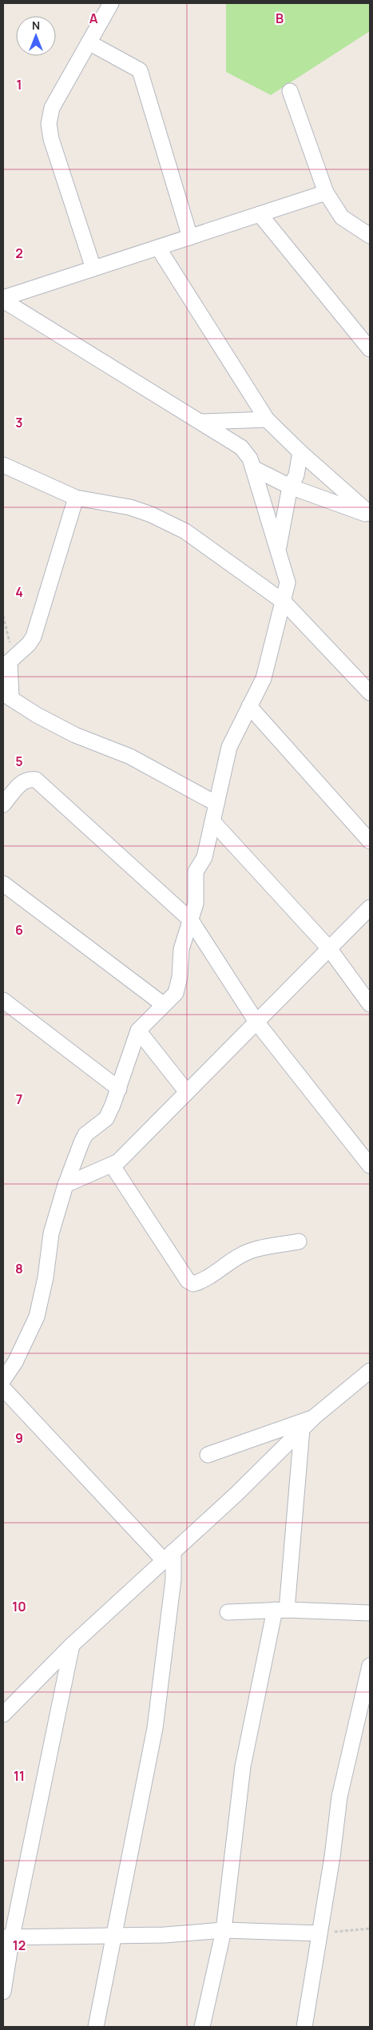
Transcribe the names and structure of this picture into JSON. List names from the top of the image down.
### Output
{
  "north": "top",
  "grid": {
    "columns": ["A", "B"],
    "rows": [
      "1",
      "2",
      "3",
      "4",
      "5",
      "6",
      "7",
      "8",
      "9",
      "10",
      "11",
      "12"
    ]
  }
}
